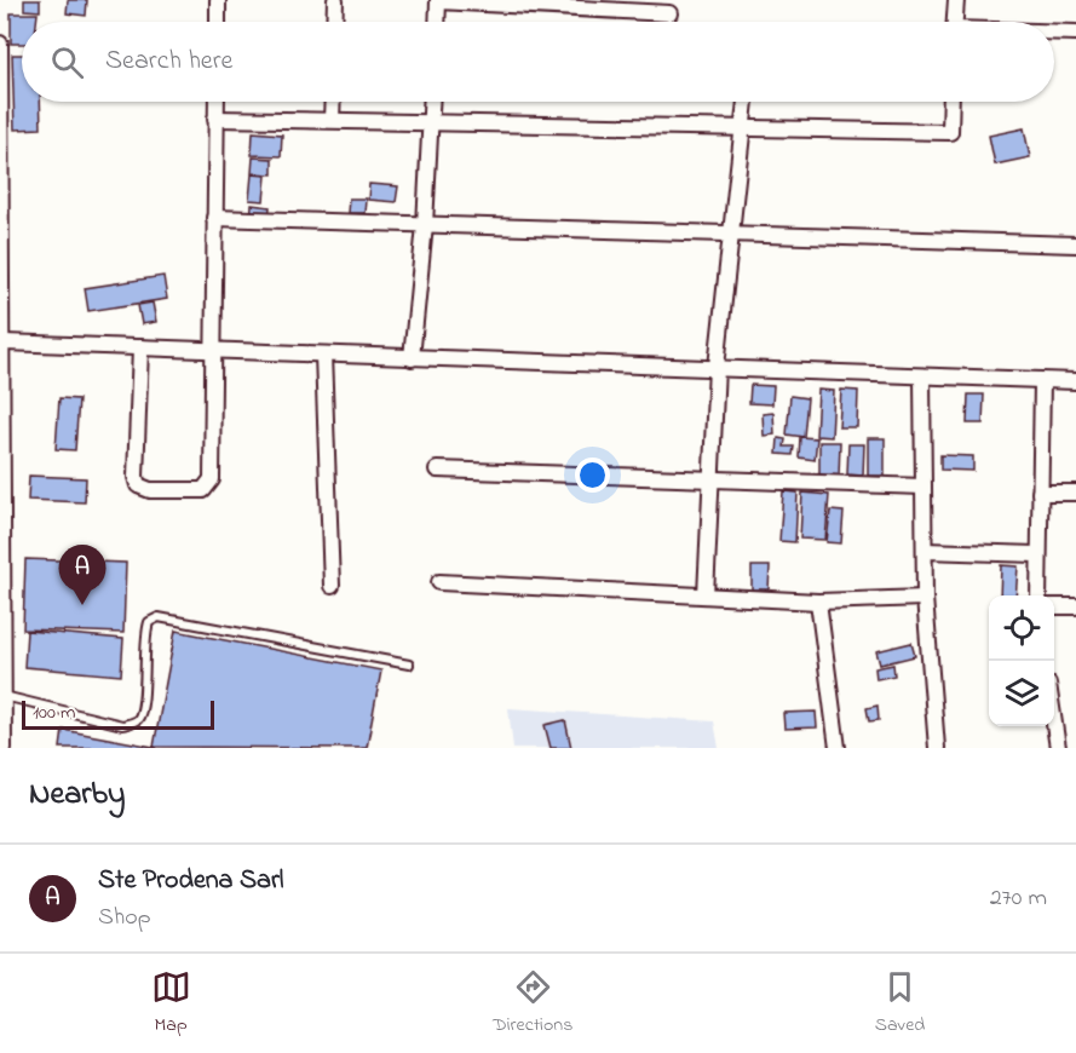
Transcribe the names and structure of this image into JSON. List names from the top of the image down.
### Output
{
  "scale_bar": "100 m",
  "page": {
    "search": "Search here",
    "pins": "A",
    "scale": "100 m",
    "heading": "Nearby",
    "list": [
      {
        "mark": "A",
        "name": "Ste Prodena Sarl",
        "note": "Shop",
        "value": "270 m"
      }
    ],
    "nav": ["Map", "Directions", "Saved"]
  }
}
